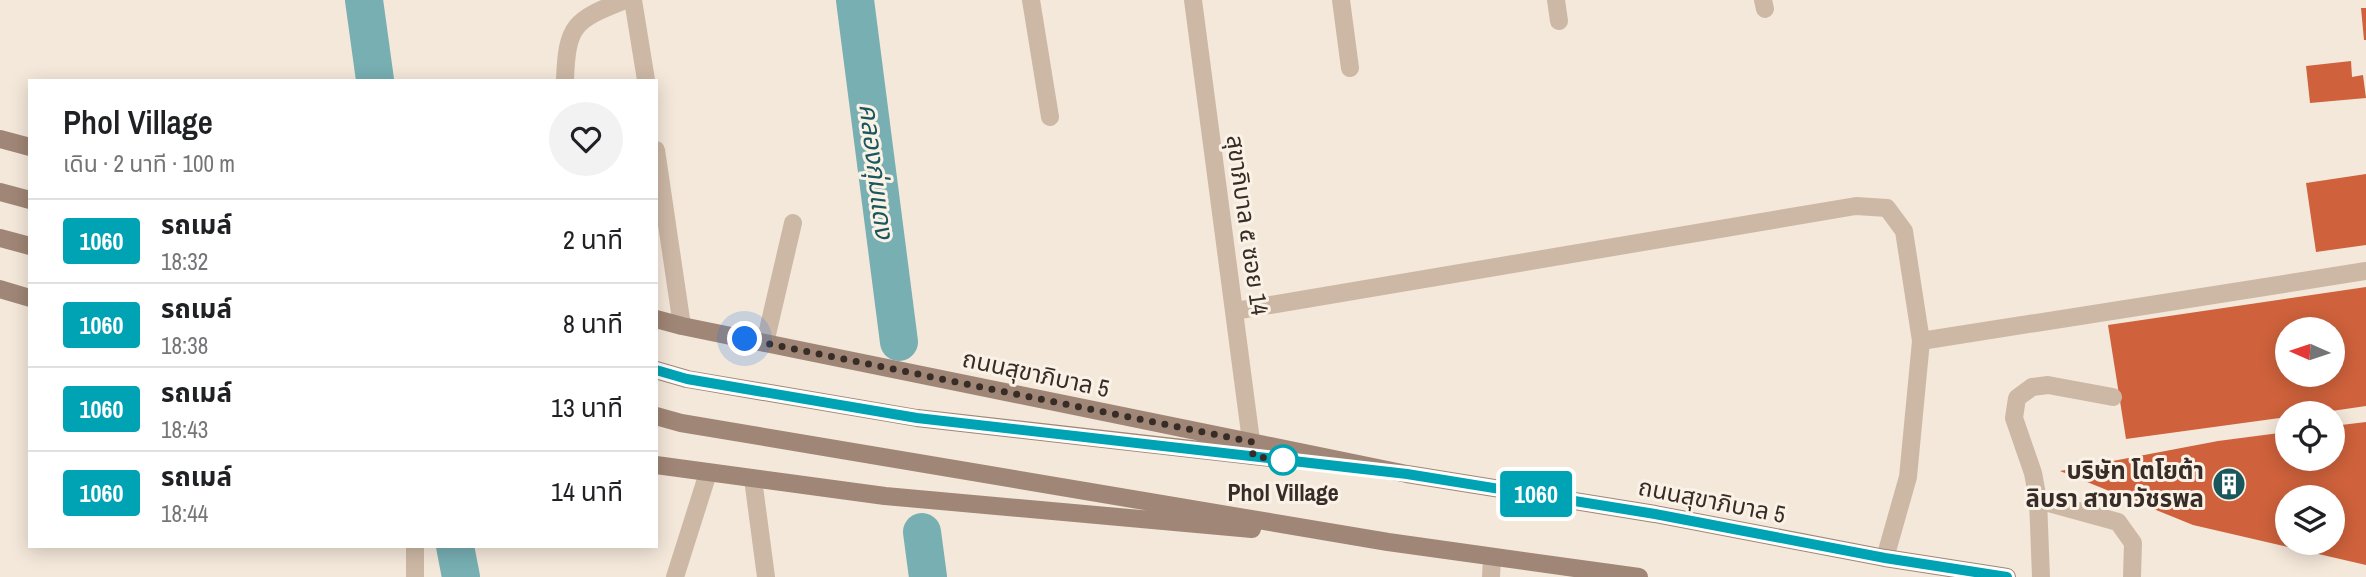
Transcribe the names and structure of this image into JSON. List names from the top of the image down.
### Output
{
  "streets": {
    "main road": ["ถนนสุขาภิบาล 5"],
    "street": ["สุขาภิบาล ๕ ซอย 14"]
  },
  "crossings": [
    ["สุขาภิบาล ๕ ซอย 14", "ถนนสุขาภิบาล 5"]
  ],
  "water": ["คลองกุ่มแดง"],
  "places": {
    "other": ["Phol Village"],
    "building": ["บริษัท โตโยต้า ลิบรา สาขาวัชรพล"]
  },
  "lines": ["bus line 1060"],
  "north": "left",
  "page": {
    "on_map": "1060",
    "heading": ["Phol Village", "เดิน · 2 นาที · 100 m"],
    "list": [
      {
        "mark": "1060",
        "name": "รถเมล์",
        "note": "18:32",
        "value": "2 นาที"
      },
      {
        "mark": "1060",
        "name": "รถเมล์",
        "note": "18:38",
        "value": "8 นาที"
      },
      {
        "mark": "1060",
        "name": "รถเมล์",
        "note": "18:43",
        "value": "13 นาที"
      },
      {
        "mark": "1060",
        "name": "รถเมล์",
        "note": "18:44",
        "value": "14 นาที"
      }
    ]
  }
}
